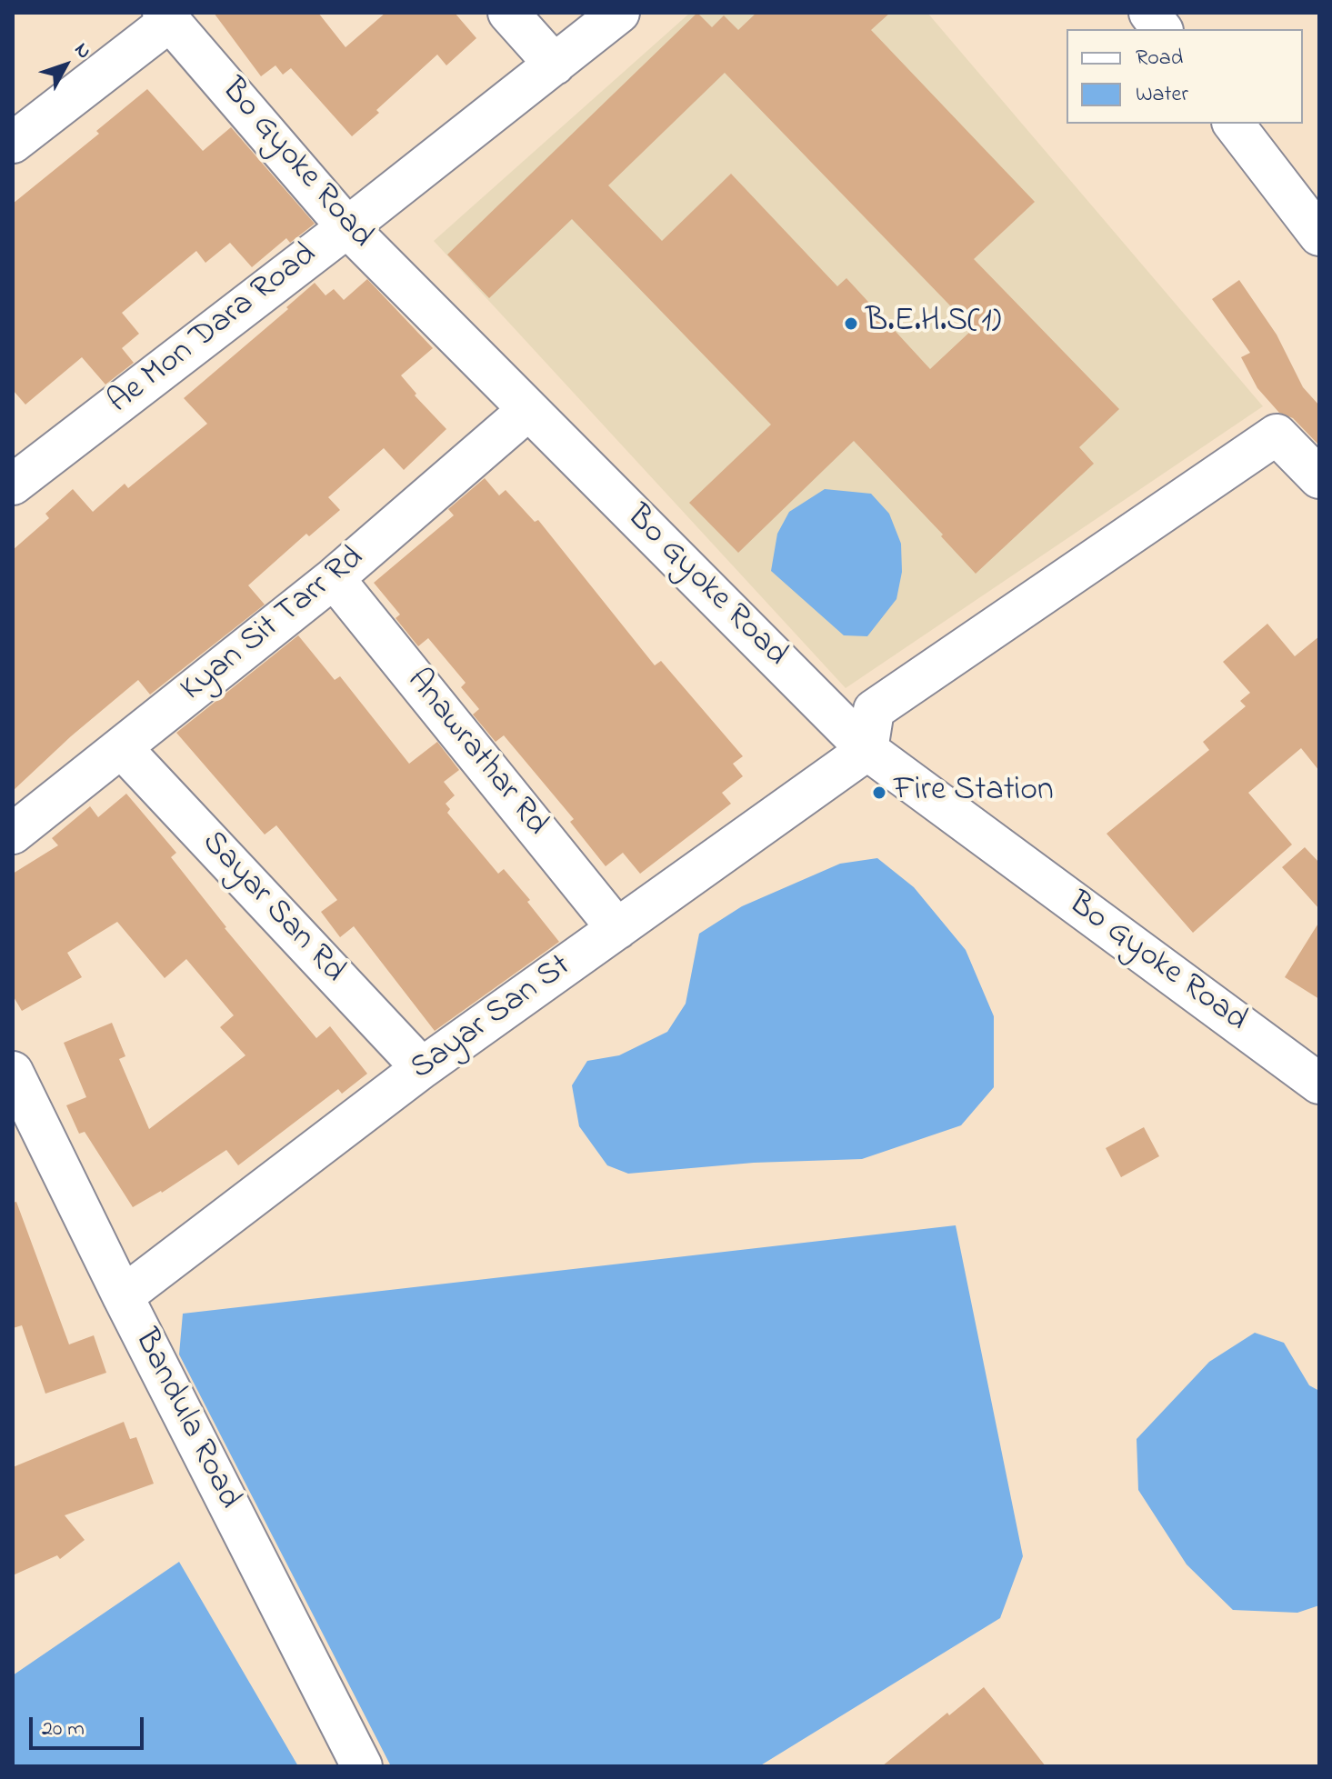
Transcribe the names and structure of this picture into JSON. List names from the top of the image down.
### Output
{
  "streets": {
    "street": [
      "Bo Gyoke Road",
      "Ae Mon Dara Road",
      "Kyan Sit Tarr Rd",
      "Anawrathar Rd",
      "Sayar San Rd",
      "Sayar San St",
      "Bandula Road"
    ]
  },
  "crossings": [
    ["Bo Gyoke Road", "Ae Mon Dara Road"],
    ["Bo Gyoke Road", "Kyan Sit Tarr Rd"],
    ["Bo Gyoke Road", "Sayar San St"],
    ["Kyan Sit Tarr Rd", "Anawrathar Rd"],
    ["Kyan Sit Tarr Rd", "Sayar San Rd"],
    ["Anawrathar Rd", "Sayar San St"],
    ["Sayar San Rd", "Sayar San St"],
    ["Sayar San St", "Bandula Road"]
  ],
  "places": ["B.E.H.S(1)", "Fire Station"],
  "legend": ["Road", "Water"],
  "scale_bar": "20 m",
  "north": "top right"
}
